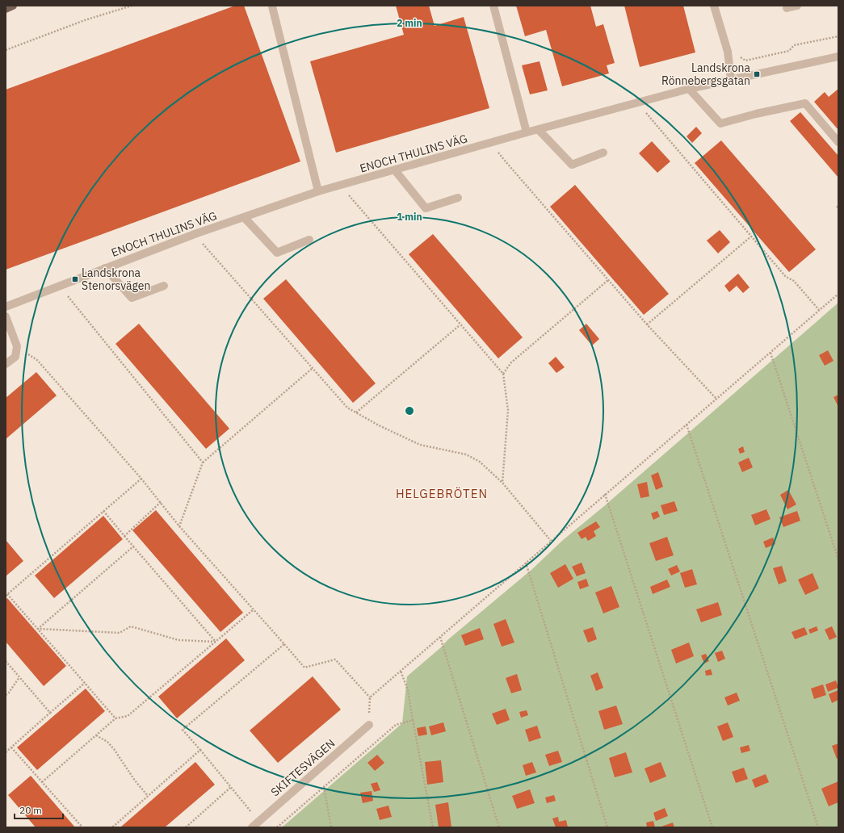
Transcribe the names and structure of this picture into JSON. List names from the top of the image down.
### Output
{
  "streets": {
    "street": ["ENOCH THULINS VÄG", "SKIFTESVÄGEN"]
  },
  "districts": ["HELGEBRÖTEN"],
  "places": {
    "transit": ["Landskrona Rönnebergsgatan", "Landskrona Stenorsvägen"]
  },
  "scale_bar": "20 m",
  "rings": ["2 min", "1 min"]
}
